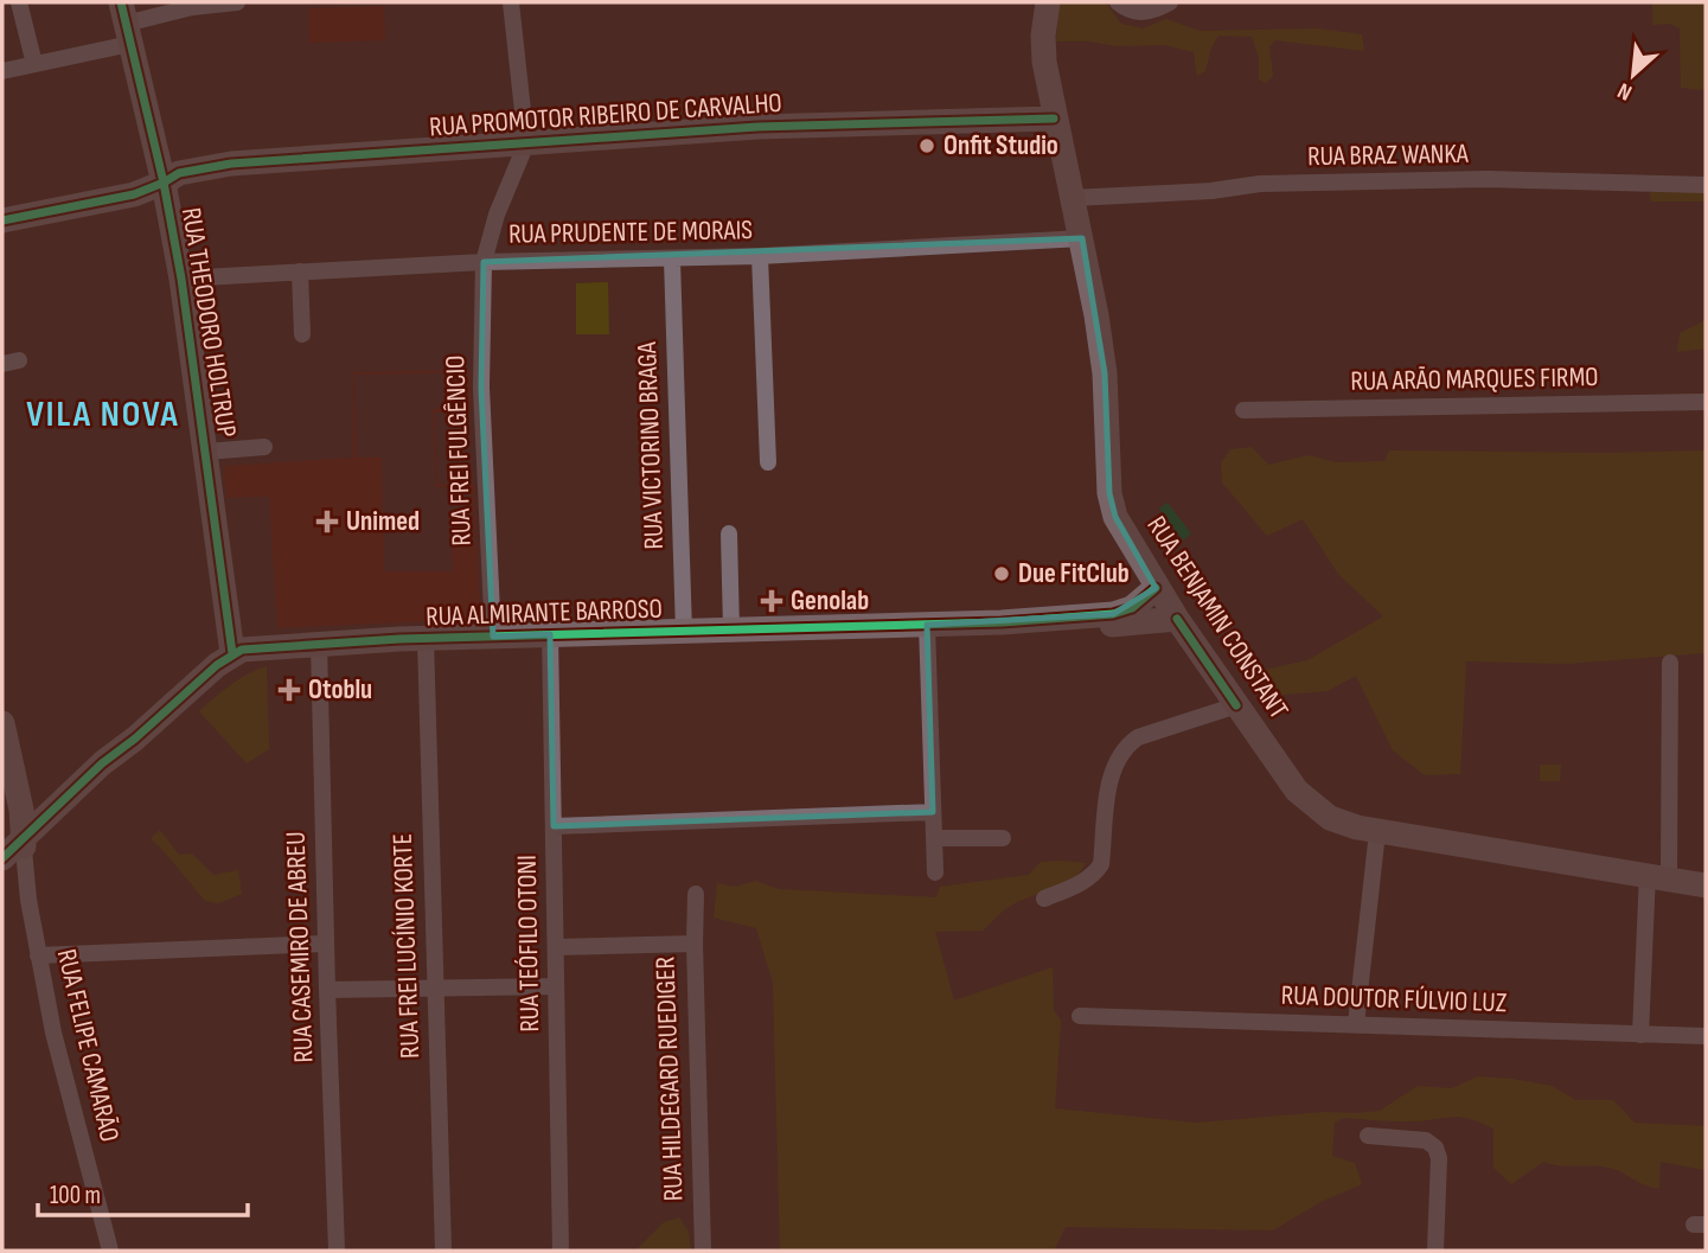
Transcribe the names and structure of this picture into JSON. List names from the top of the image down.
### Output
{
  "streets": {
    "main road": [
      "RUA PROMOTOR RIBEIRO DE CARVALHO",
      "RUA THEODORO HOLTRUP",
      "RUA ALMIRANTE BARROSO",
      "RUA BENJAMIN CONSTANT"
    ],
    "street": [
      "RUA BRAZ WANKA",
      "RUA PRUDENTE DE MORAIS",
      "RUA ARÃO MARQUES FIRMO",
      "RUA VICTORINO BRAGA",
      "RUA FREI FULGÊNCIO",
      "RUA TEÓFILO OTONI",
      "RUA FREI LUCÍNIO KORTE",
      "RUA CASEMIRO DE ABREU",
      "RUA DOUTOR FÚLVIO LUZ",
      "RUA FELIPE CAMARÃO",
      "RUA HILDEGARD RUEDIGER"
    ]
  },
  "crossings": [
    ["RUA PROMOTOR RIBEIRO DE CARVALHO", "RUA THEODORO HOLTRUP"],
    ["RUA PROMOTOR RIBEIRO DE CARVALHO", "RUA FREI FULGÊNCIO"],
    ["RUA PROMOTOR RIBEIRO DE CARVALHO", "RUA BENJAMIN CONSTANT"],
    ["RUA BRAZ WANKA", "RUA BENJAMIN CONSTANT"],
    ["RUA PRUDENTE DE MORAIS", "RUA THEODORO HOLTRUP"],
    ["RUA PRUDENTE DE MORAIS", "RUA VICTORINO BRAGA"],
    ["RUA PRUDENTE DE MORAIS", "RUA FREI FULGÊNCIO"],
    ["RUA PRUDENTE DE MORAIS", "RUA BENJAMIN CONSTANT"],
    ["RUA THEODORO HOLTRUP", "RUA ALMIRANTE BARROSO"],
    ["RUA VICTORINO BRAGA", "RUA ALMIRANTE BARROSO"],
    ["RUA FREI FULGÊNCIO", "RUA ALMIRANTE BARROSO"],
    ["RUA ALMIRANTE BARROSO", "RUA BENJAMIN CONSTANT"],
    ["RUA ALMIRANTE BARROSO", "RUA TEÓFILO OTONI"],
    ["RUA ALMIRANTE BARROSO", "RUA FREI LUCÍNIO KORTE"],
    ["RUA ALMIRANTE BARROSO", "RUA CASEMIRO DE ABREU"],
    ["RUA TEÓFILO OTONI", "RUA HILDEGARD RUEDIGER"]
  ],
  "districts": ["VILA NOVA"],
  "places": {
    "other": ["Onfit Studio", "Due FitClub"],
    "health": ["Unimed", "Genolab", "Otoblu"]
  },
  "scale_bar": "100 m",
  "north": "bottom left"
}
